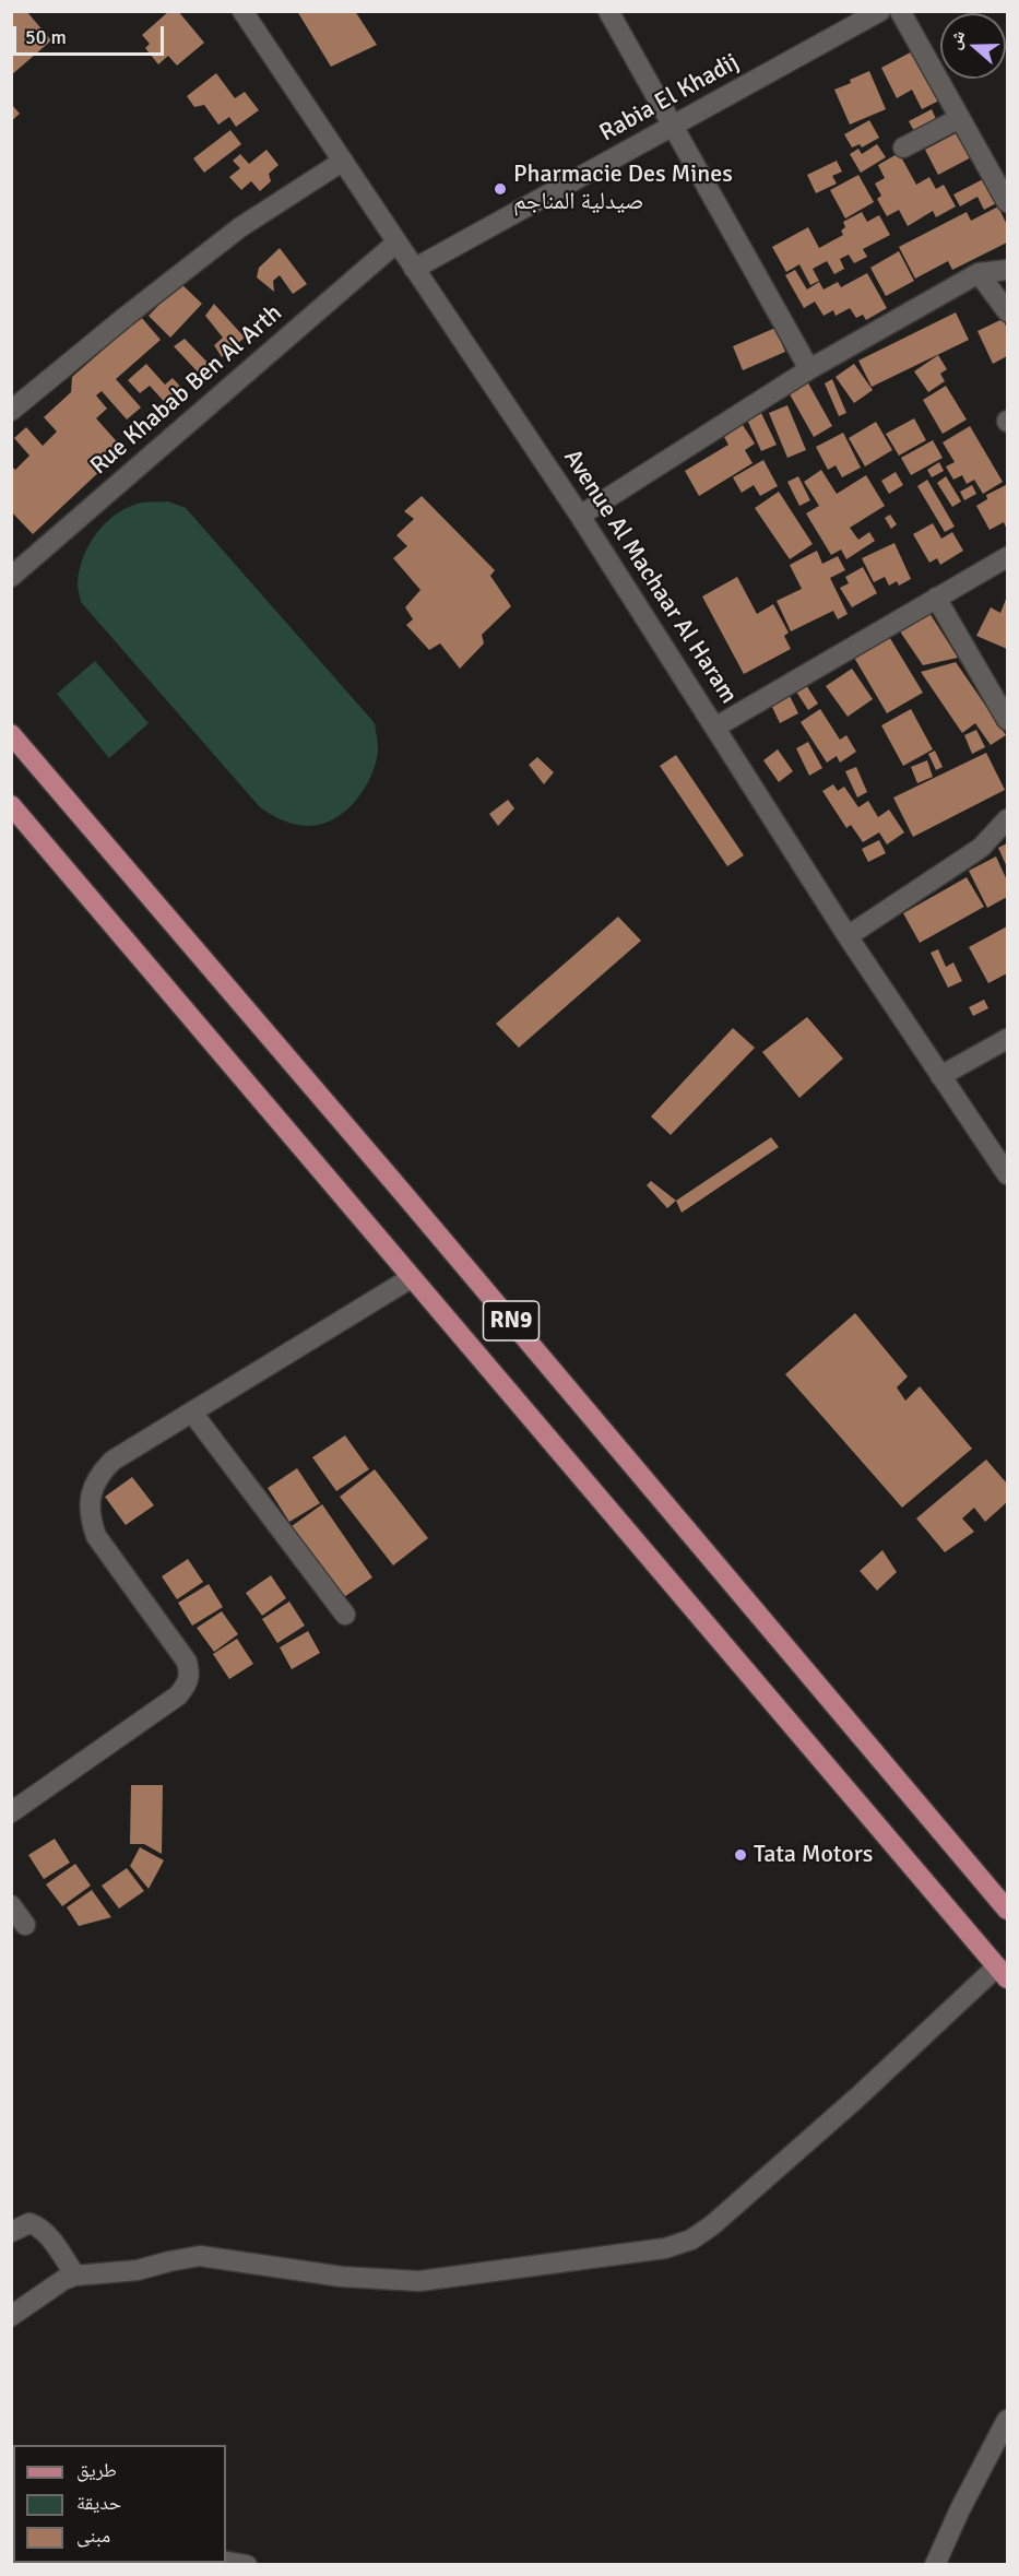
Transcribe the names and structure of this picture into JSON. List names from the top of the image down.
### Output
{
  "streets": {
    "main road": ["RN9"],
    "street": ["Rabia El Khadij", "Rue Khabab Ben Al Arth", "Avenue Al Machaar Al Haram"]
  },
  "crossings": [
    ["Rabia El Khadij", "Avenue Al Machaar Al Haram"],
    ["Rue Khabab Ben Al Arth", "Avenue Al Machaar Al Haram"]
  ],
  "places": ["Pharmacie Des Mines صيدلية المناجم", "Tata Motors"],
  "legend": ["طريق", "حديقة", "مبنى"],
  "scale_bar": "50 m",
  "north": "left"
}
